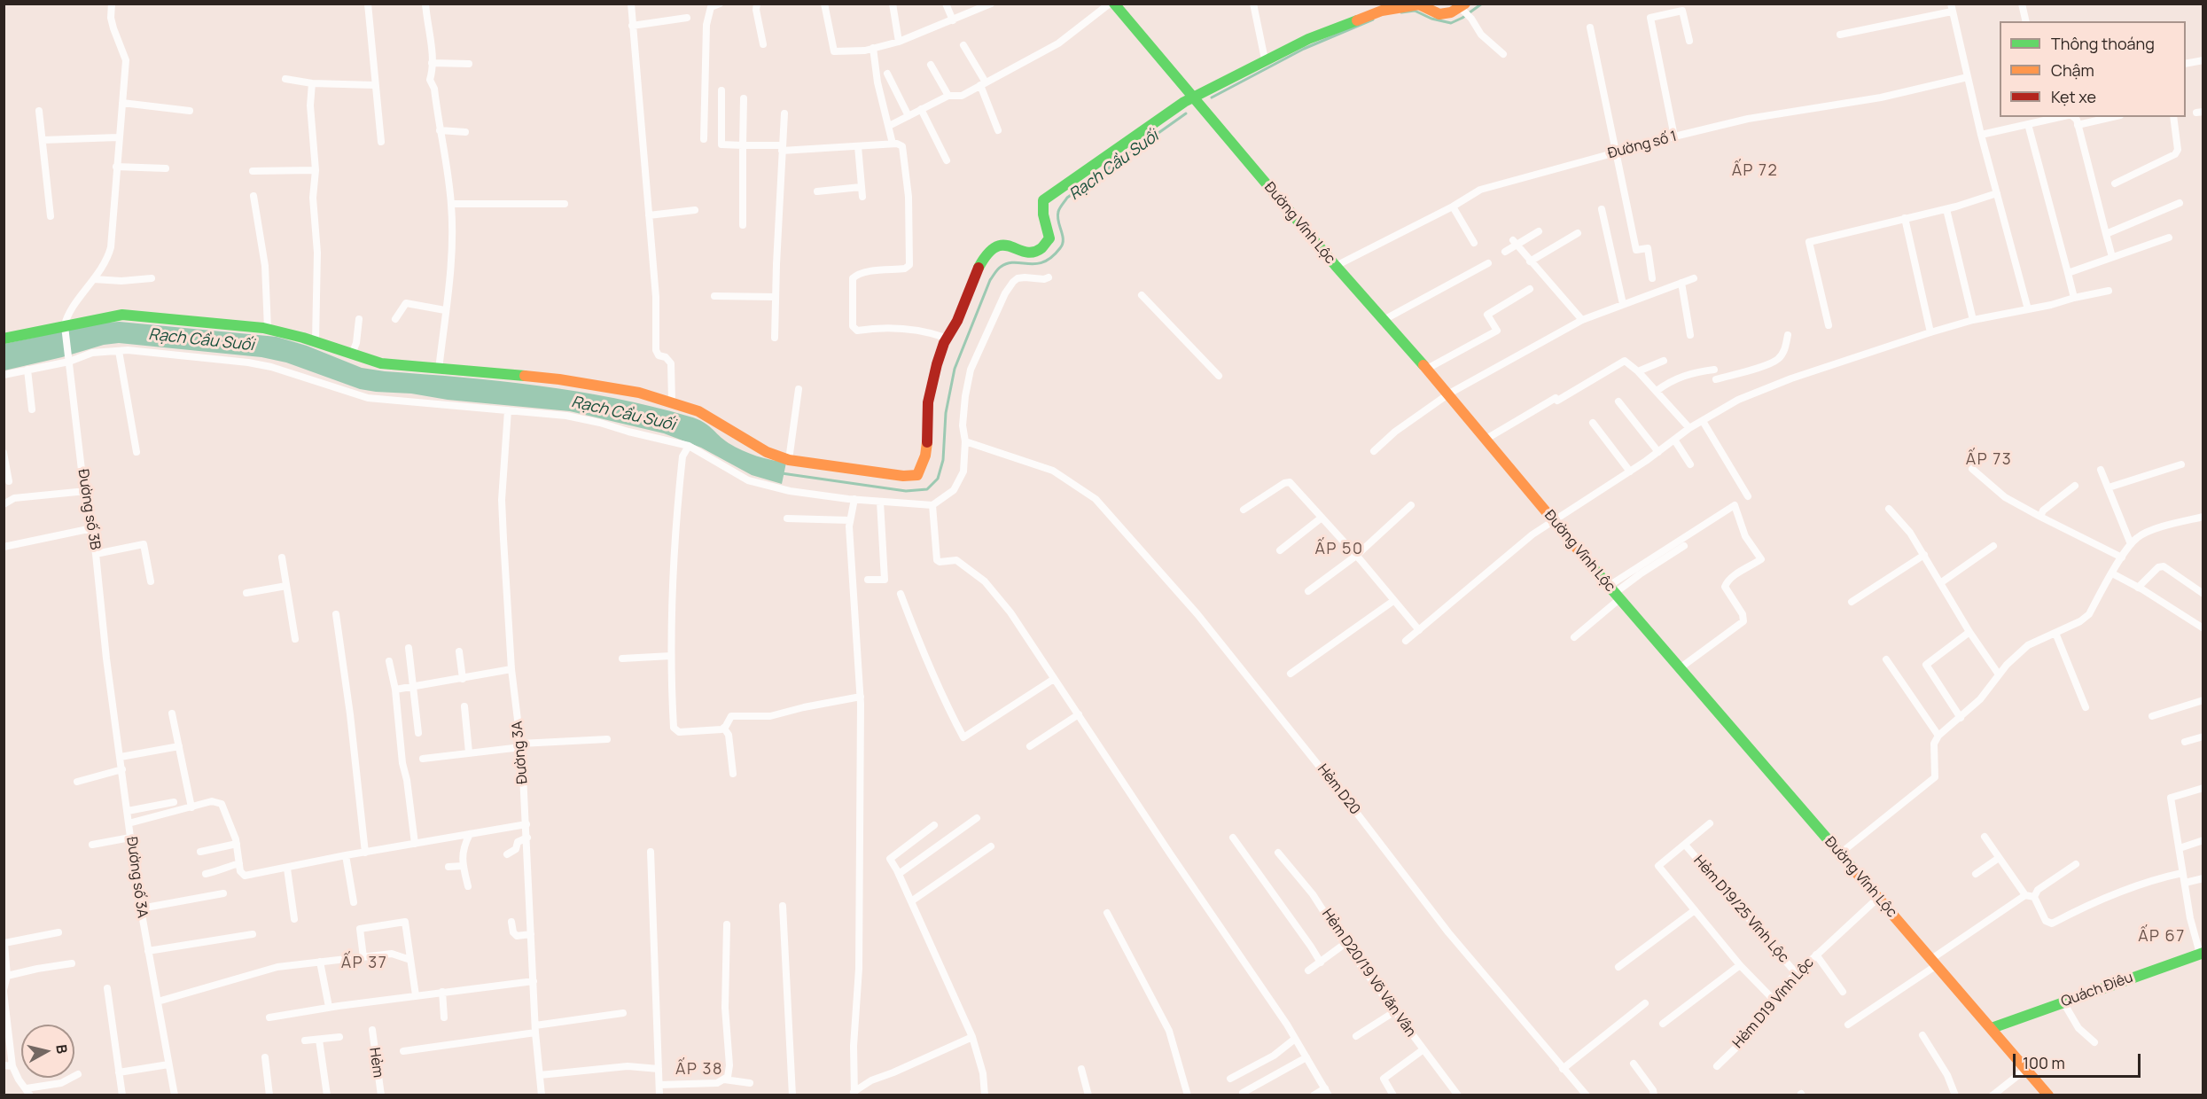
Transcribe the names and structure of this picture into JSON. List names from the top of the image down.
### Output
{
  "streets": {
    "street": [
      "Đường số 1",
      "Đường Vĩnh Lộc",
      "Đường số 3B",
      "Đường 3A",
      "Hẻm D20",
      "Đường số 3A",
      "Hẻm D19/25 Vĩnh Lộc",
      "Hẻm D20/19 Võ Văn Vân",
      "Quách Điêu",
      "Hẻm D19 Vĩnh Lộc",
      "Hẻm"
    ]
  },
  "crossings": [
    ["Đường số 1", "Đường Vĩnh Lộc"],
    ["Đường Vĩnh Lộc", "Quách Điêu"],
    ["Đường Vĩnh Lộc", "Hẻm D19 Vĩnh Lộc"],
    ["Đường số 3B", "Đường số 3A"],
    ["Hẻm D19/25 Vĩnh Lộc", "Hẻm D19 Vĩnh Lộc"]
  ],
  "districts": [
    "ẤP 72",
    "ẤP 73",
    "ẤP 50",
    "ẤP 67",
    "ẤP 37",
    "ẤP 38"
  ],
  "water": ["Rạch Cầu Suối"],
  "legend": ["Thông thoáng", "Chậm", "Kẹt xe"],
  "scale_bar": "100 m",
  "north": "right"
}
